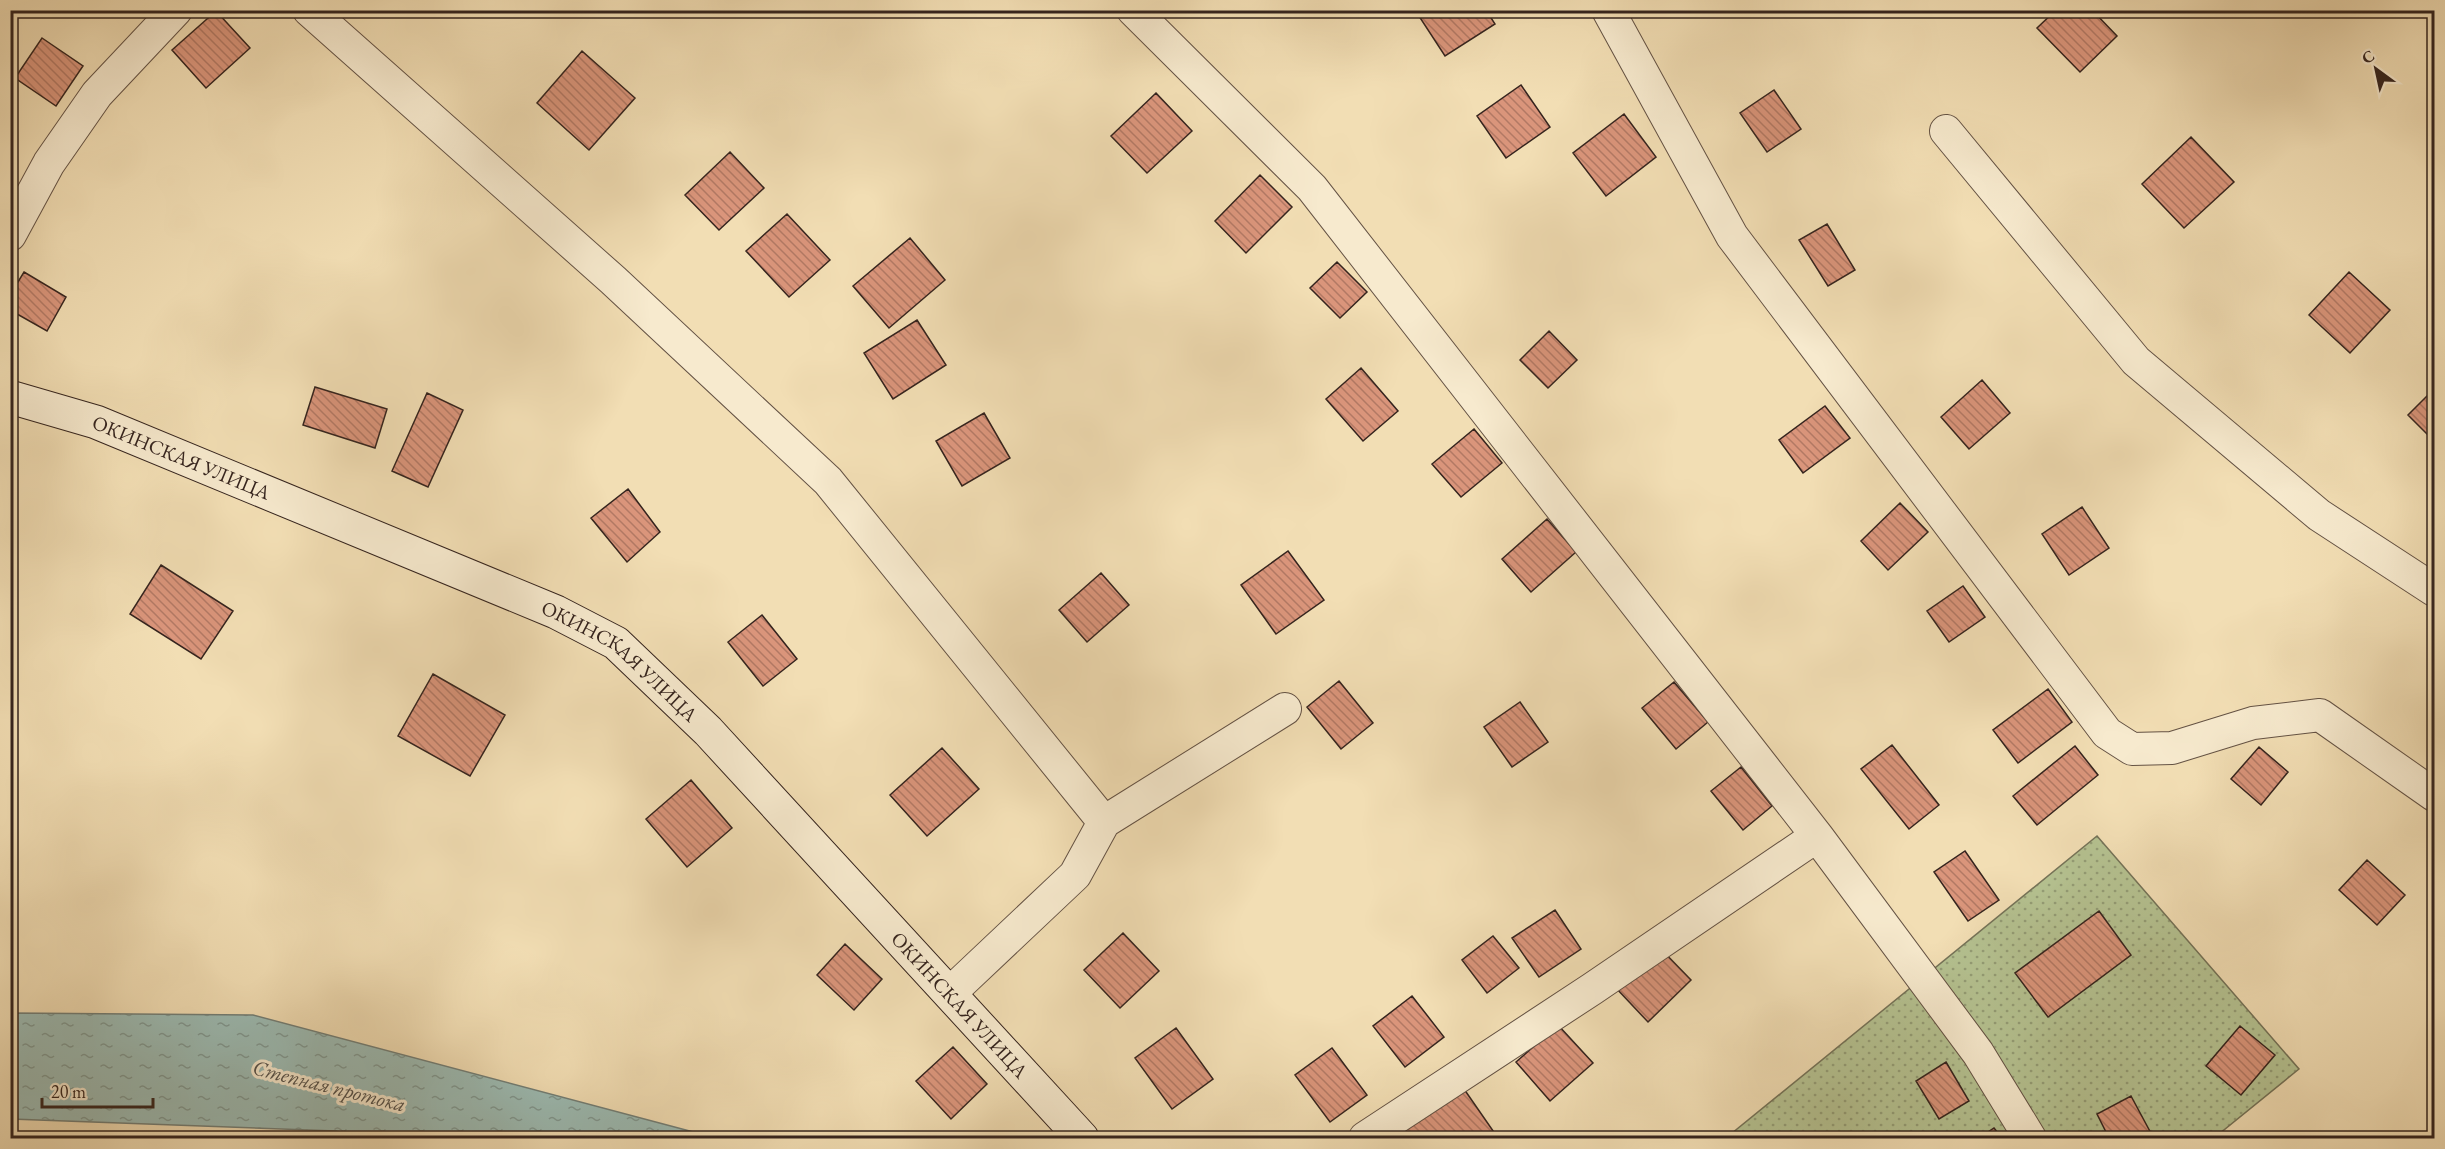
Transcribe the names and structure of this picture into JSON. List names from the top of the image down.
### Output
{
  "streets": {
    "street": ["ОКИНСКАЯ УЛИЦА"]
  },
  "water": ["Степная протока"],
  "scale_bar": "20 m",
  "north": "top left"
}
